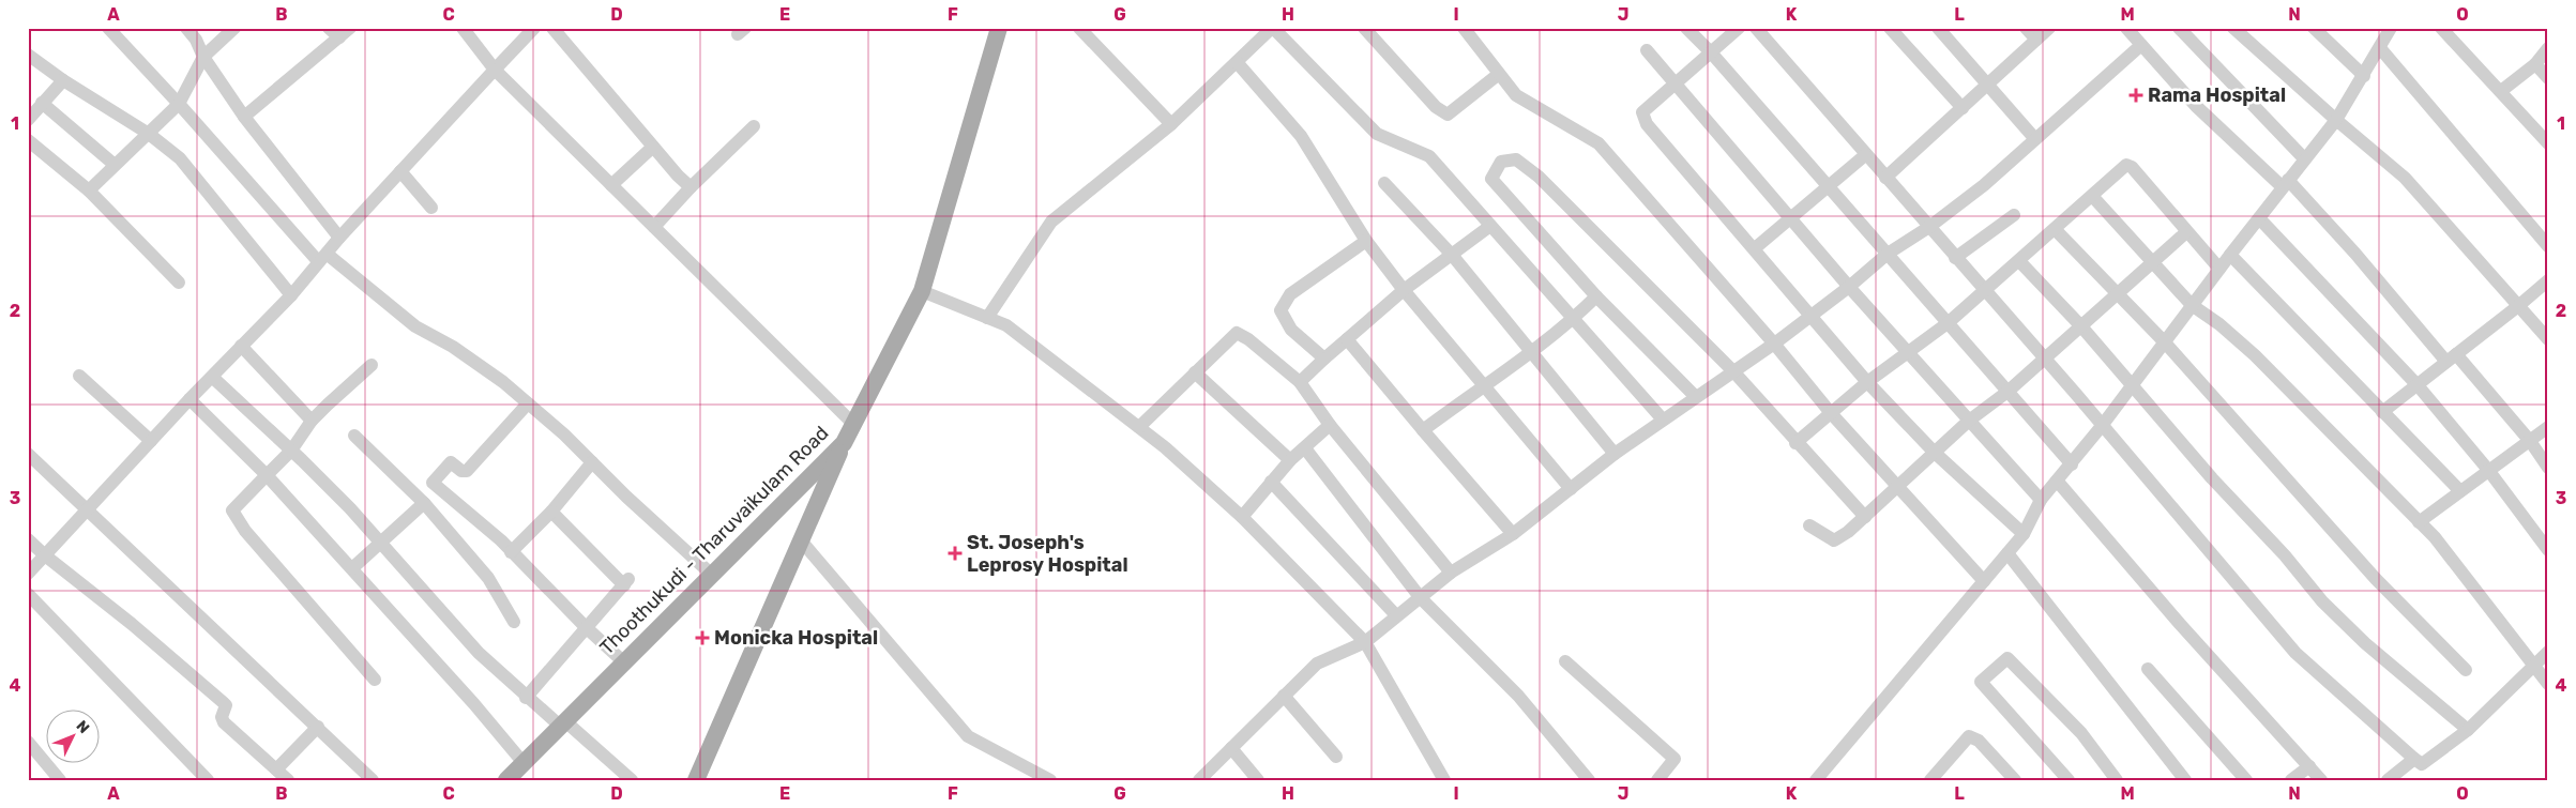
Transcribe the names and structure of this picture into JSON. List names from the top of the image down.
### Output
{
  "streets": {
    "main road": ["Thoothukudi - Tharuvaikulam Road"]
  },
  "places": {
    "health": ["Rama Hospital", "St. Joseph's Leprosy Hospital", "Monicka Hospital"]
  },
  "north": "top right",
  "grid": {
    "columns": [
      "A",
      "B",
      "C",
      "D",
      "E",
      "F",
      "G",
      "H",
      "I",
      "J",
      "K",
      "L",
      "M",
      "N",
      "O"
    ],
    "rows": [
      "1",
      "2",
      "3",
      "4"
    ]
  }
}
